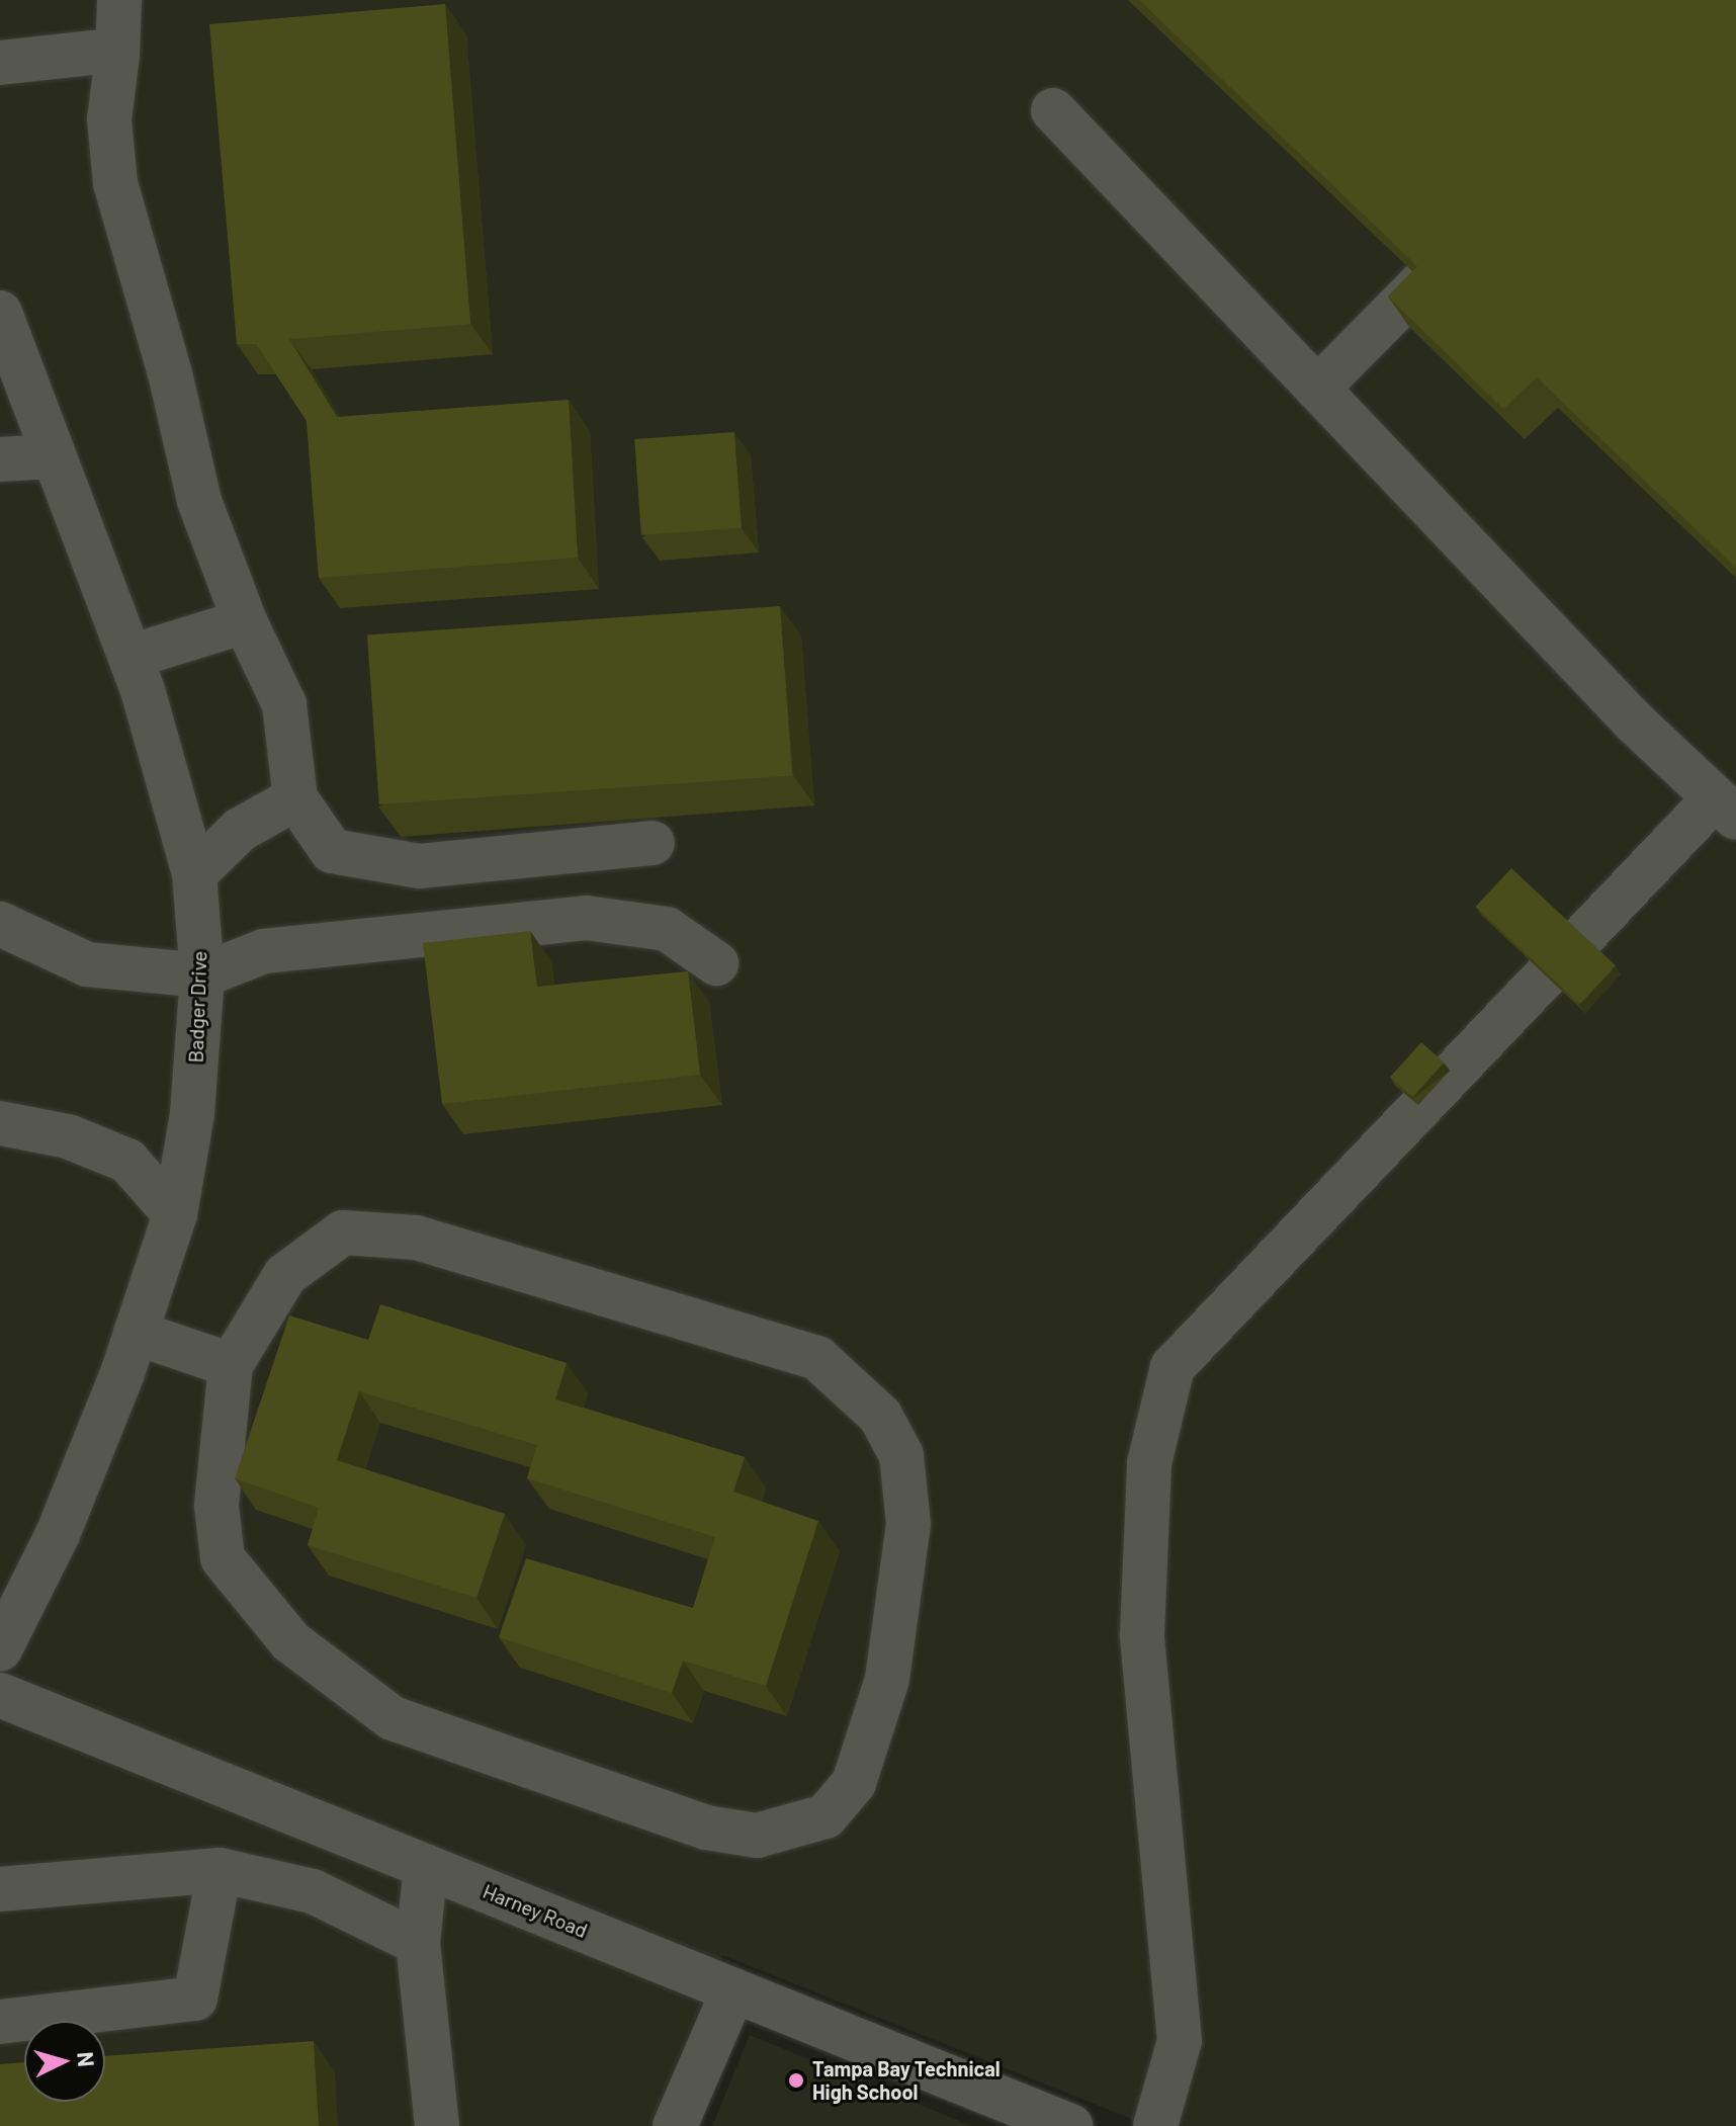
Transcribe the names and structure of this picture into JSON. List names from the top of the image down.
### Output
{
  "streets": {
    "street": ["Badger Drive", "Harney Road"]
  },
  "places": ["Tampa Bay Technical High School"],
  "north": "right"
}
